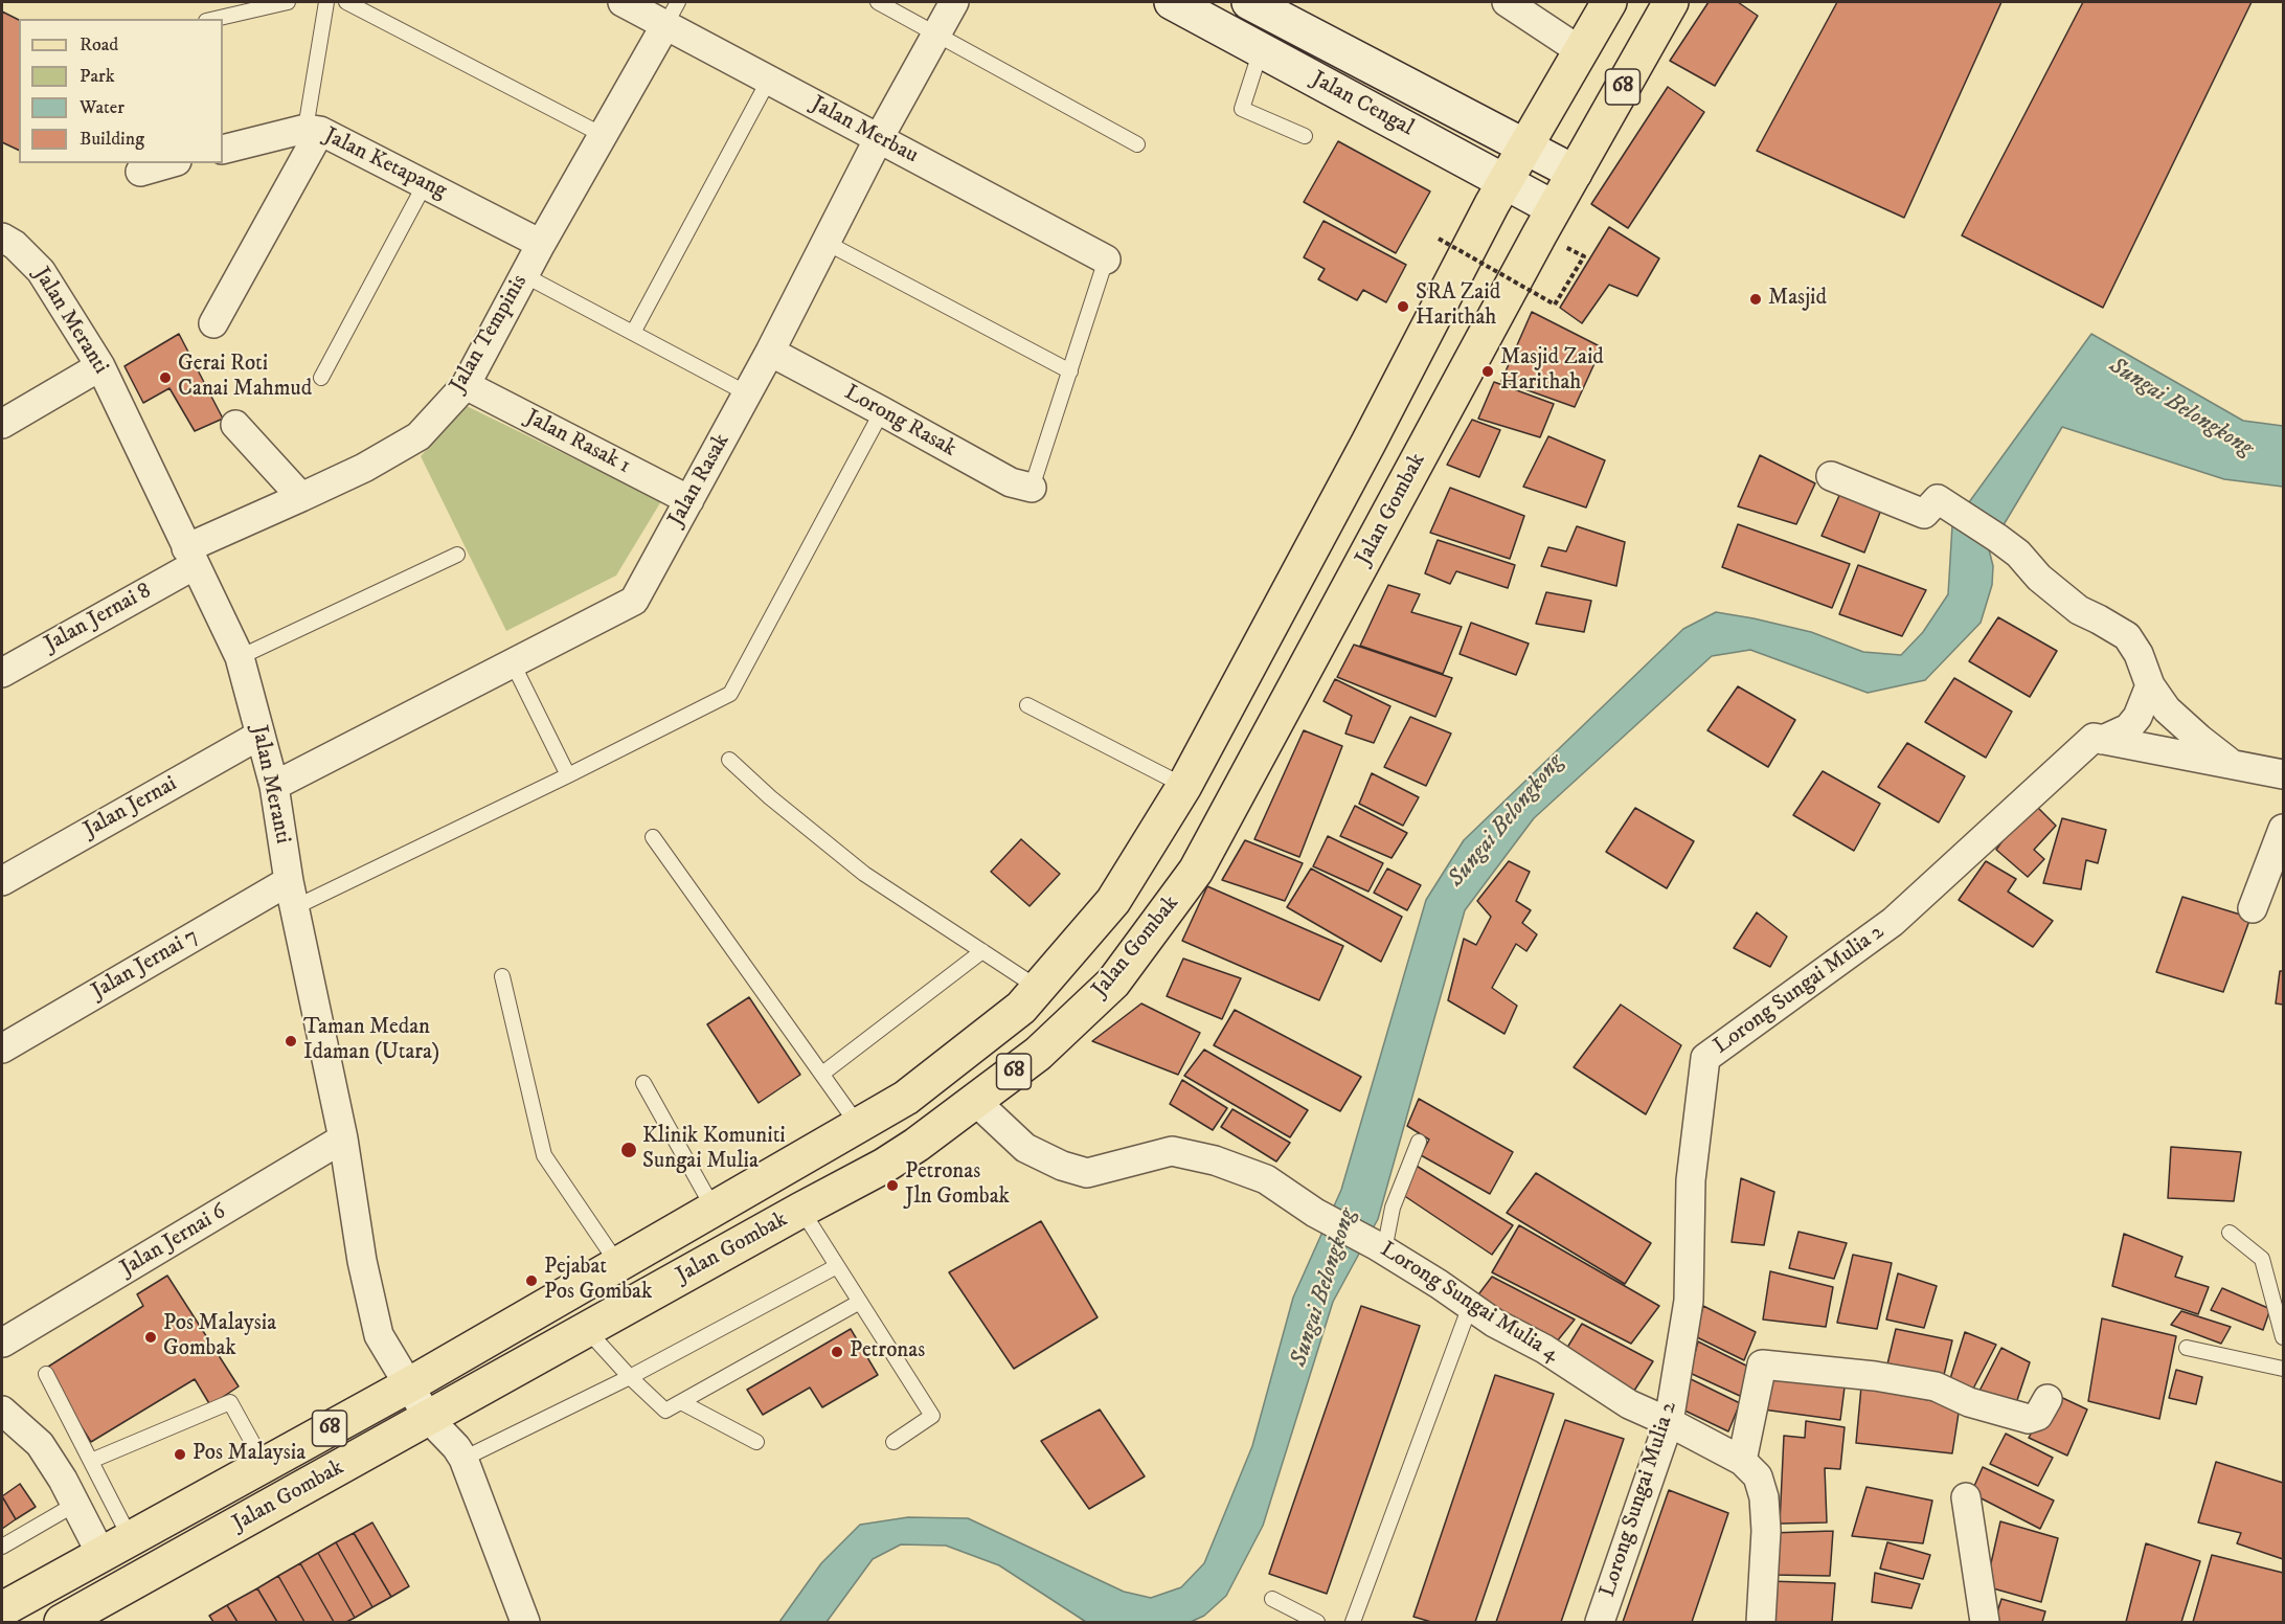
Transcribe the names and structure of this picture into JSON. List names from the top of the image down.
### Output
{
  "streets": {
    "main road": ["68", "Jalan Gombak"],
    "street": [
      "Jalan Cengal",
      "Jalan Merbau",
      "Jalan Ketapang",
      "Jalan Meranti",
      "Jalan Tempinis",
      "Lorong Rasak",
      "Jalan Rasak 1",
      "Jalan Rasak",
      "Jalan Jernai 8",
      "Jalan Jernai",
      "Jalan Jernai 7",
      "Lorong Sungai Mulia 2",
      "Jalan Jernai 6",
      "Lorong Sungai Mulia 4"
    ]
  },
  "crossings": [
    ["Jalan Cengal", "Jalan Gombak"],
    ["Jalan Merbau", "Jalan Tempinis"],
    ["Jalan Merbau", "Jalan Rasak"],
    ["Jalan Ketapang", "Jalan Tempinis"],
    ["Jalan Meranti", "Jalan Tempinis"],
    ["Jalan Meranti", "Jalan Rasak"],
    ["Jalan Meranti", "Jalan Gombak"],
    ["Jalan Meranti", "Jalan Jernai 8"],
    ["Jalan Meranti", "Jalan Jernai"],
    ["Jalan Meranti", "Jalan Jernai 7"],
    ["Jalan Meranti", "Jalan Jernai 6"],
    ["Jalan Tempinis", "Jalan Rasak 1"],
    ["Jalan Tempinis", "Jalan Jernai 8"],
    ["Lorong Rasak", "Jalan Rasak"],
    ["Jalan Rasak 1", "Jalan Rasak"],
    ["Jalan Gombak", "Lorong Sungai Mulia 4"],
    ["Lorong Sungai Mulia 2", "Lorong Sungai Mulia 4"]
  ],
  "water": ["Sungai Belongkong"],
  "places": [
    "Masjid",
    "SRA Zaid Harithah",
    "Masjid Zaid Harithah",
    "Gerai Roti Canai Mahmud",
    "Taman Medan Idaman (Utara)",
    "Klinik Komuniti Sungai Mulia",
    "Petronas Jln Gombak",
    "Pejabat Pos Gombak",
    "Pos Malaysia Gombak",
    "Petronas",
    "Pos Malaysia"
  ],
  "legend": [
    "Road",
    "Park",
    "Water",
    "Building"
  ]
}
